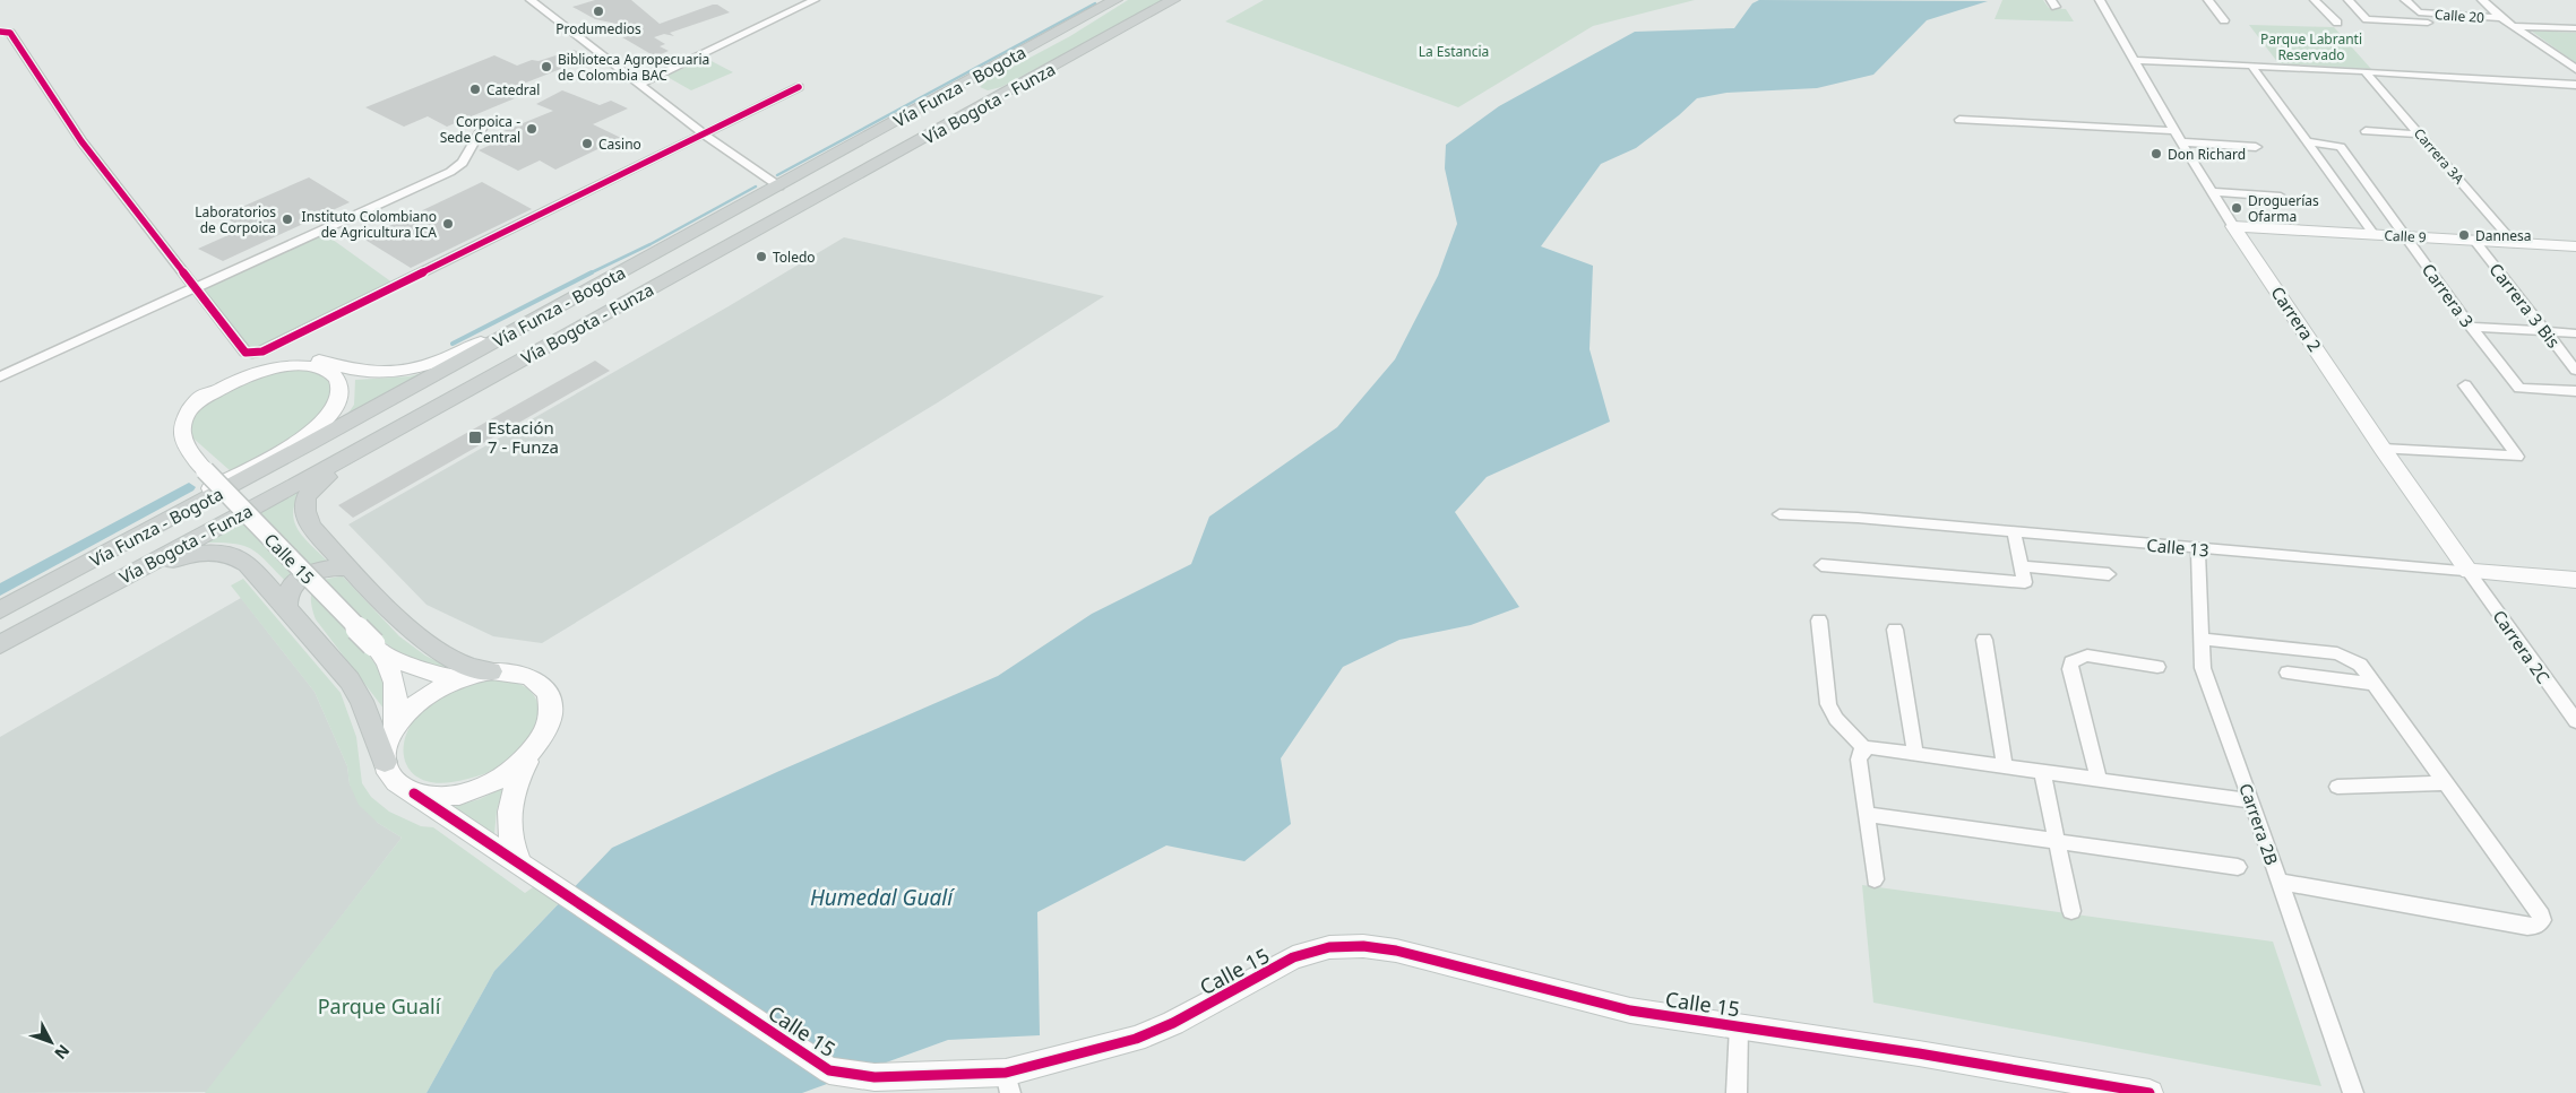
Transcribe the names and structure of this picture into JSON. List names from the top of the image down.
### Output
{
  "streets": {
    "main road": ["Vía Funza - Bogota", "Vía Bogota - Funza"],
    "street": [
      "Calle 20",
      "Carrera 3A",
      "Calle 9",
      "Carrera 3",
      "Carrera 3 Bis",
      "Carrera 2",
      "Calle 13",
      "Calle 15",
      "Carrera 2C",
      "Carrera 2B"
    ]
  },
  "crossings": [
    ["Carrera 3A", "Calle 9"],
    ["Calle 9", "Carrera 3"],
    ["Calle 9", "Carrera 3 Bis"],
    ["Calle 9", "Carrera 2"],
    ["Carrera 2", "Calle 13"],
    ["Carrera 2", "Carrera 2C"],
    ["Calle 13", "Carrera 2C"],
    ["Calle 13", "Carrera 2B"]
  ],
  "water": ["Humedal Gualí"],
  "parks": ["Parque Labranti Reservado", "La Estancia", "Parque Gualí"],
  "places": {
    "other": [
      "Produmedios",
      "Biblioteca Agropecuaria de Colombia BAC",
      "Catedral",
      "Corpoica - Sede Central",
      "Casino",
      "Don Richard",
      "Droguerías Ofarma",
      "Laboratorios de Corpoica",
      "Instituto Colombiano de Agricultura ICA",
      "Dannesa",
      "Toledo"
    ],
    "transit": ["Estación 7 - Funza"]
  },
  "north": "bottom right"
}
